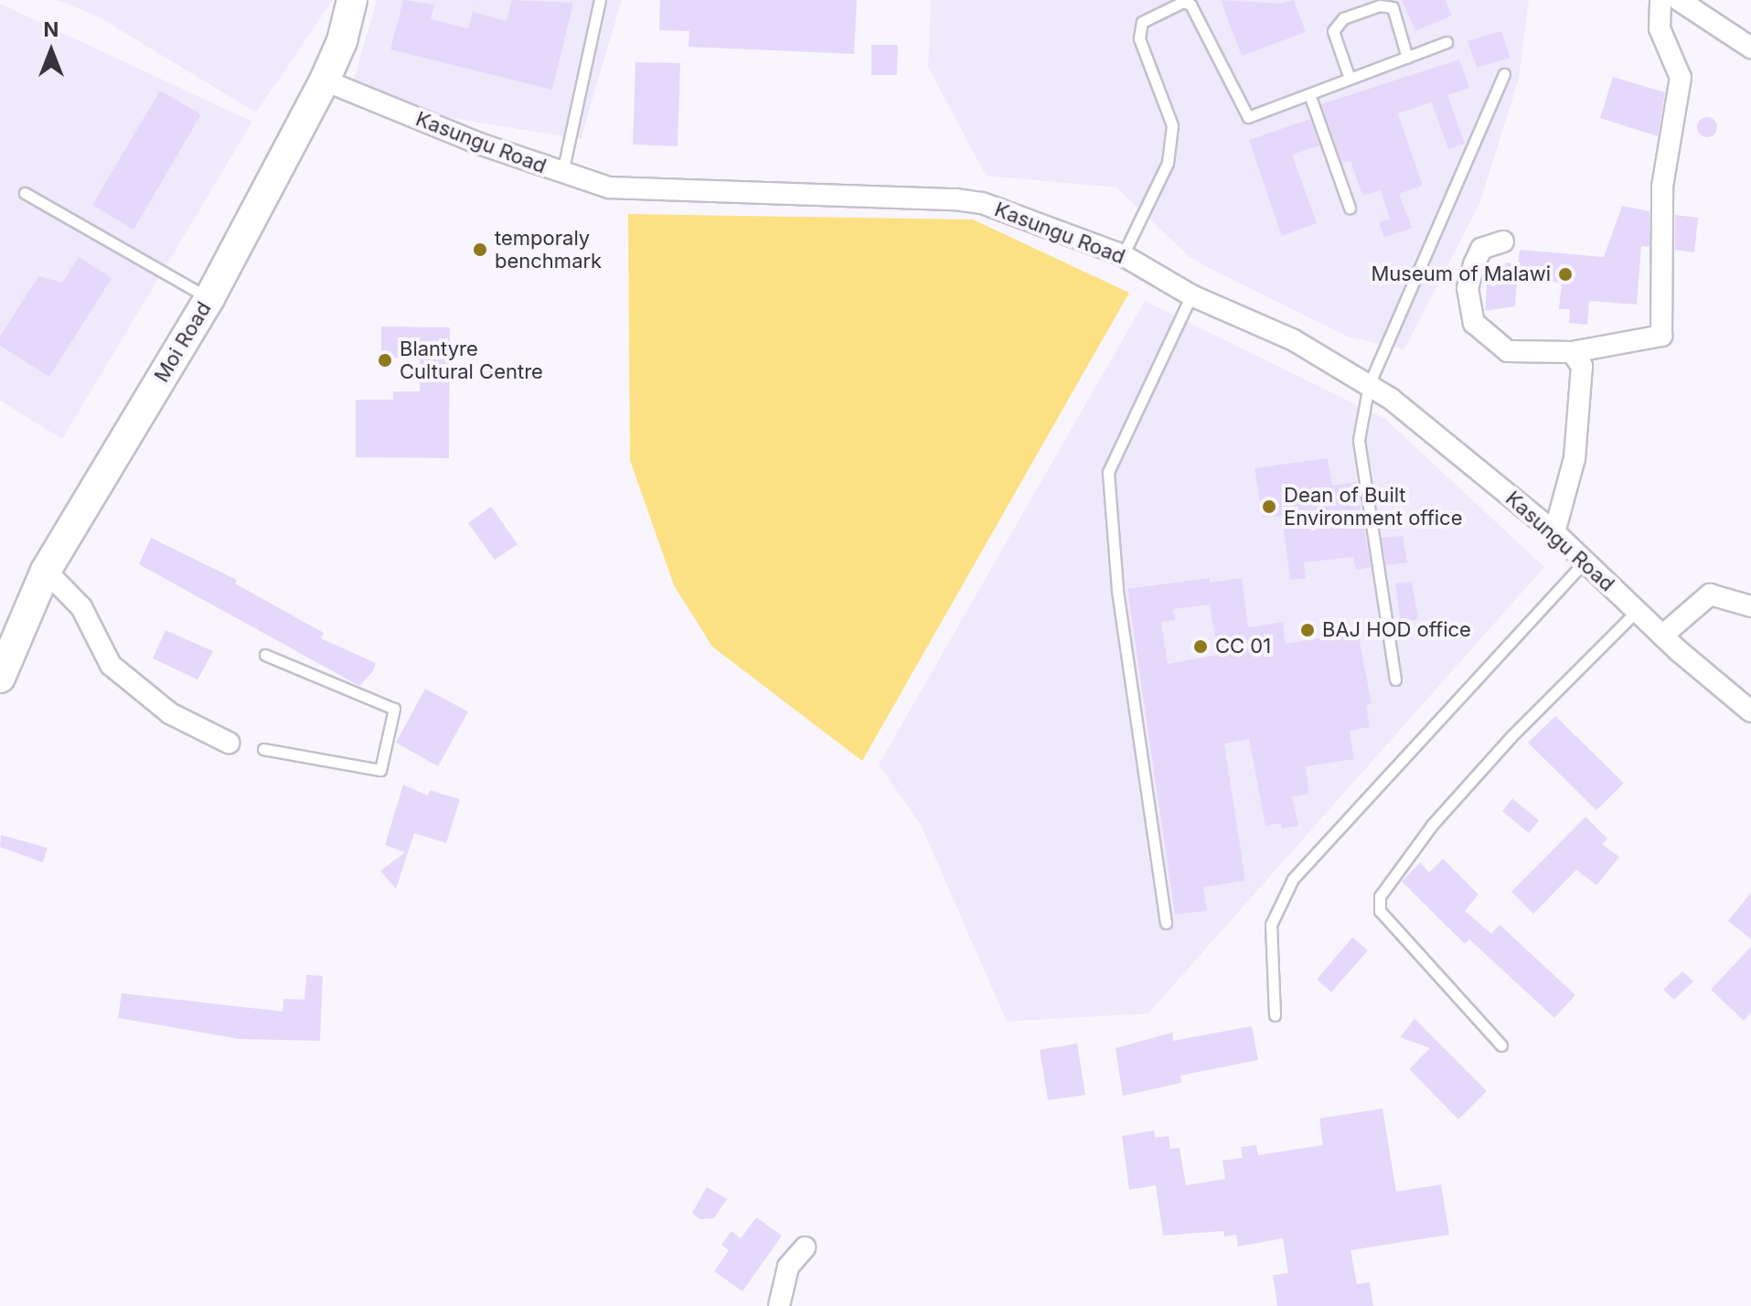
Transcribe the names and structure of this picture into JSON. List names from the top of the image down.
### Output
{
  "streets": {
    "main road": ["Moi Road"],
    "street": ["Kasungu Road"]
  },
  "crossings": [
    ["Kasungu Road", "Moi Road"]
  ],
  "places": [
    "temporaly benchmark",
    "Museum of Malawi",
    "Blantyre Cultural Centre",
    "Dean of Built Environment office",
    "BAJ HOD office",
    "CC 01"
  ],
  "north": "top"
}
